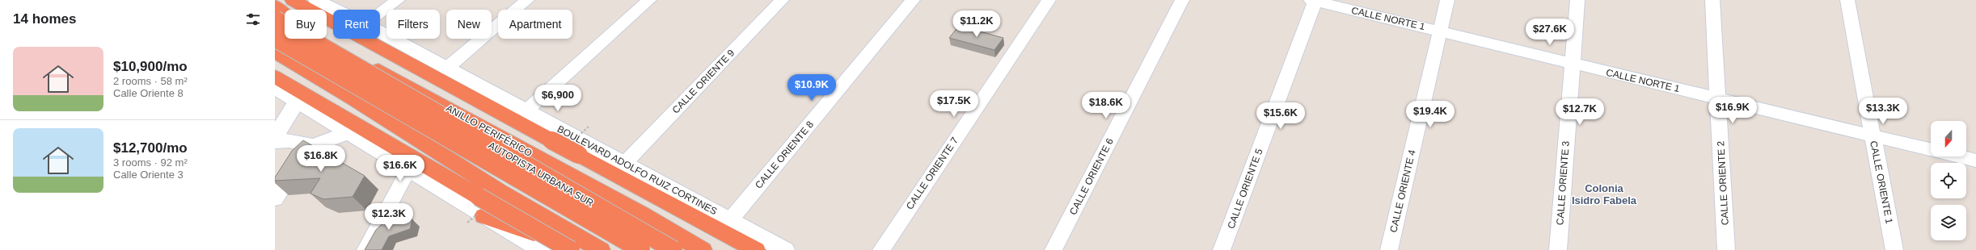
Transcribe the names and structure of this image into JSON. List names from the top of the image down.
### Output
{
  "streets": {
    "highway": ["ANILLO PERIFÉRICO", "AUTOPISTA URBANA SUR"],
    "main road": ["BOULEVARD ADOLFO RUIZ CORTINES"],
    "street": [
      "CALLE NORTE 1",
      "CALLE ORIENTE 9",
      "CALLE ORIENTE 8",
      "CALLE ORIENTE 7",
      "CALLE ORIENTE 6",
      "CALLE ORIENTE 1",
      "CALLE ORIENTE 3",
      "CALLE ORIENTE 2",
      "CALLE ORIENTE 5",
      "CALLE ORIENTE 4"
    ]
  },
  "crossings": [
    ["CALLE NORTE 1", "CALLE ORIENTE 1"],
    ["CALLE NORTE 1", "CALLE ORIENTE 3"],
    ["CALLE NORTE 1", "CALLE ORIENTE 2"],
    ["CALLE NORTE 1", "CALLE ORIENTE 5"],
    ["CALLE NORTE 1", "CALLE ORIENTE 4"],
    ["CALLE ORIENTE 9", "BOULEVARD ADOLFO RUIZ CORTINES"],
    ["CALLE ORIENTE 8", "BOULEVARD ADOLFO RUIZ CORTINES"]
  ],
  "districts": ["Colonia Isidro Fabela"],
  "north": "bottom",
  "page": {
    "heading": "14 homes",
    "chip": [
      "Buy",
      "Rent",
      "Filters",
      "New",
      "Apartment"
    ],
    "price": [
      "$11.2K",
      "$27.6K",
      "$10.9K",
      "$6,900",
      "$17.5K",
      "$18.6K",
      "$16.9K",
      "$13.3K",
      "$12.7K",
      "$19.4K",
      "$15.6K",
      "$16.8K",
      "$16.6K",
      "$12.3K"
    ],
    "list": [
      {
        "name": "$10,900/mo",
        "note": "2 rooms · 58 m² · Calle Oriente 8"
      },
      {
        "name": "$12,700/mo",
        "note": "3 rooms · 92 m² · Calle Oriente 3"
      }
    ]
  }
}
